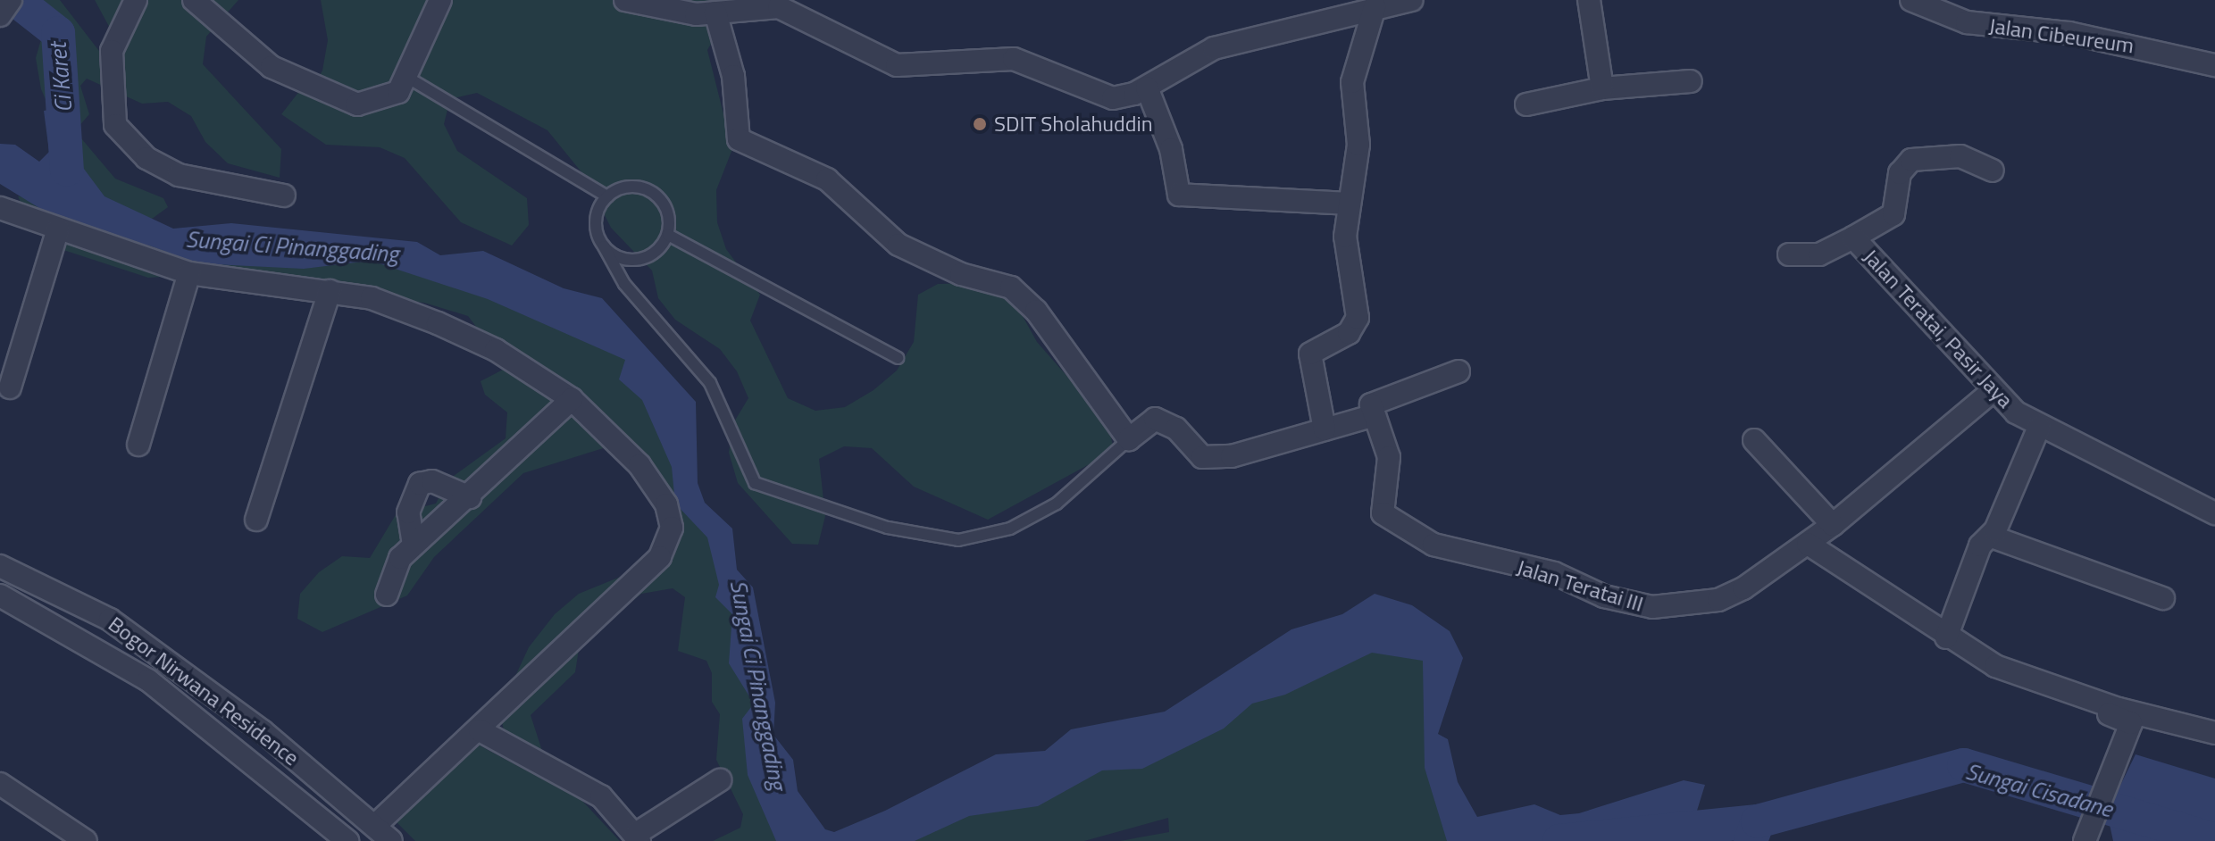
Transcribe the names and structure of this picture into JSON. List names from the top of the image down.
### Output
{
  "streets": {
    "street": [
      "Jalan Cibeureum",
      "Jalan Teratai, Pasir Jaya",
      "Jalan Teratai III",
      "Bogor Nirwana Residence"
    ]
  },
  "crossings": [
    ["Jalan Teratai, Pasir Jaya", "Jalan Teratai III"]
  ],
  "water": ["Ci Karet", "Sungai Ci Pinanggading", "Sungai Cisadane"],
  "places": ["SDIT Sholahuddin"]
}
